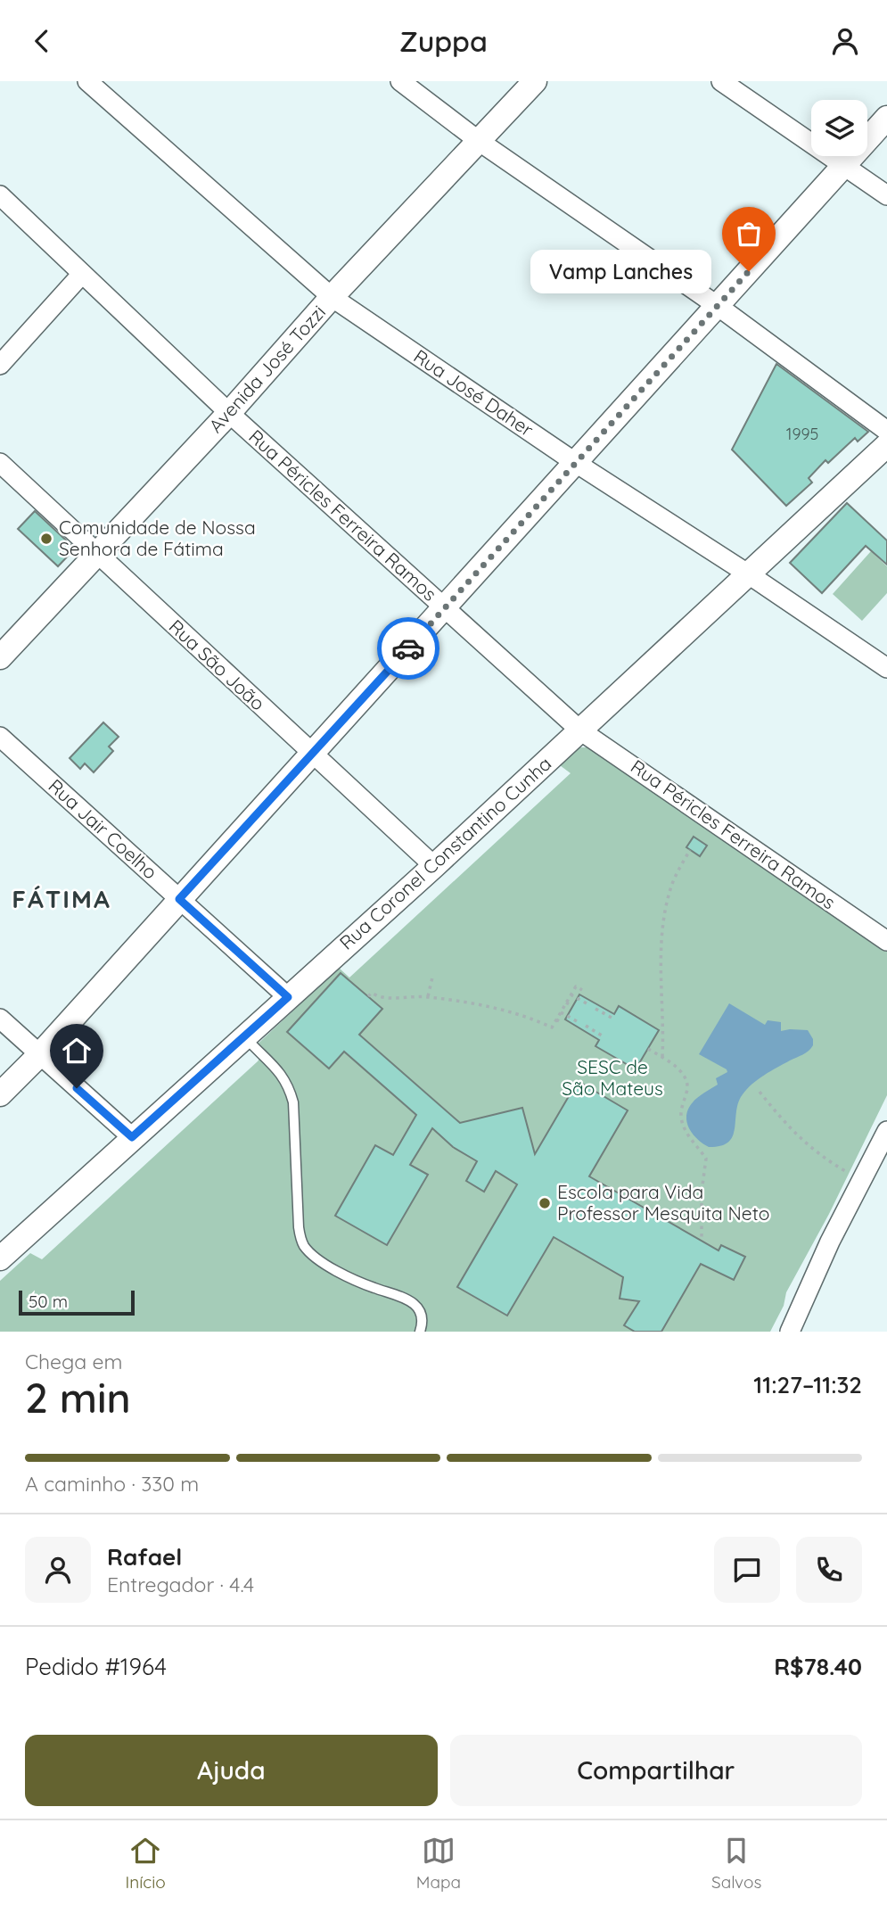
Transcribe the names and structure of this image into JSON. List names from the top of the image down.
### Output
{
  "streets": {
    "street": [
      "Avenida José Tozzi",
      "Rua José Daher",
      "Rua Péricles Ferreira Ramos",
      "Rua São João",
      "Rua Jair Coelho",
      "Rua Coronel Constantino Cunha"
    ]
  },
  "crossings": [
    ["Avenida José Tozzi", "Rua José Daher"],
    ["Avenida José Tozzi", "Rua Péricles Ferreira Ramos"],
    ["Avenida José Tozzi", "Rua São João"],
    ["Rua José Daher", "Rua Coronel Constantino Cunha"],
    ["Rua Péricles Ferreira Ramos", "Rua Coronel Constantino Cunha"],
    ["Rua São João", "Rua Coronel Constantino Cunha"],
    ["Rua Jair Coelho", "Rua Coronel Constantino Cunha"]
  ],
  "districts": ["FÁTIMA"],
  "parks": ["SESC de São Mateus"],
  "places": ["Vamp Lanches", "Comunidade de Nossa Senhora de Fátima", "Escola para Vida Professor Mesquita Neto"],
  "house_numbers": ["1995"],
  "scale_bar": "50 m",
  "page": {
    "header": "Zuppa",
    "bubble": "Vamp Lanches",
    "scale": "50 m",
    "heading": ["2 min", "Chega em", "11:27–11:32"],
    "panel": [
      "Rafael",
      "Entregador · 4.4",
      "Pedido #1964",
      "R$78.40"
    ],
    "bar": "A caminho · 330 m",
    "buttons": ["Ajuda", "Compartilhar"],
    "tabs": ["Início", "Mapa", "Salvos"]
  }
}
